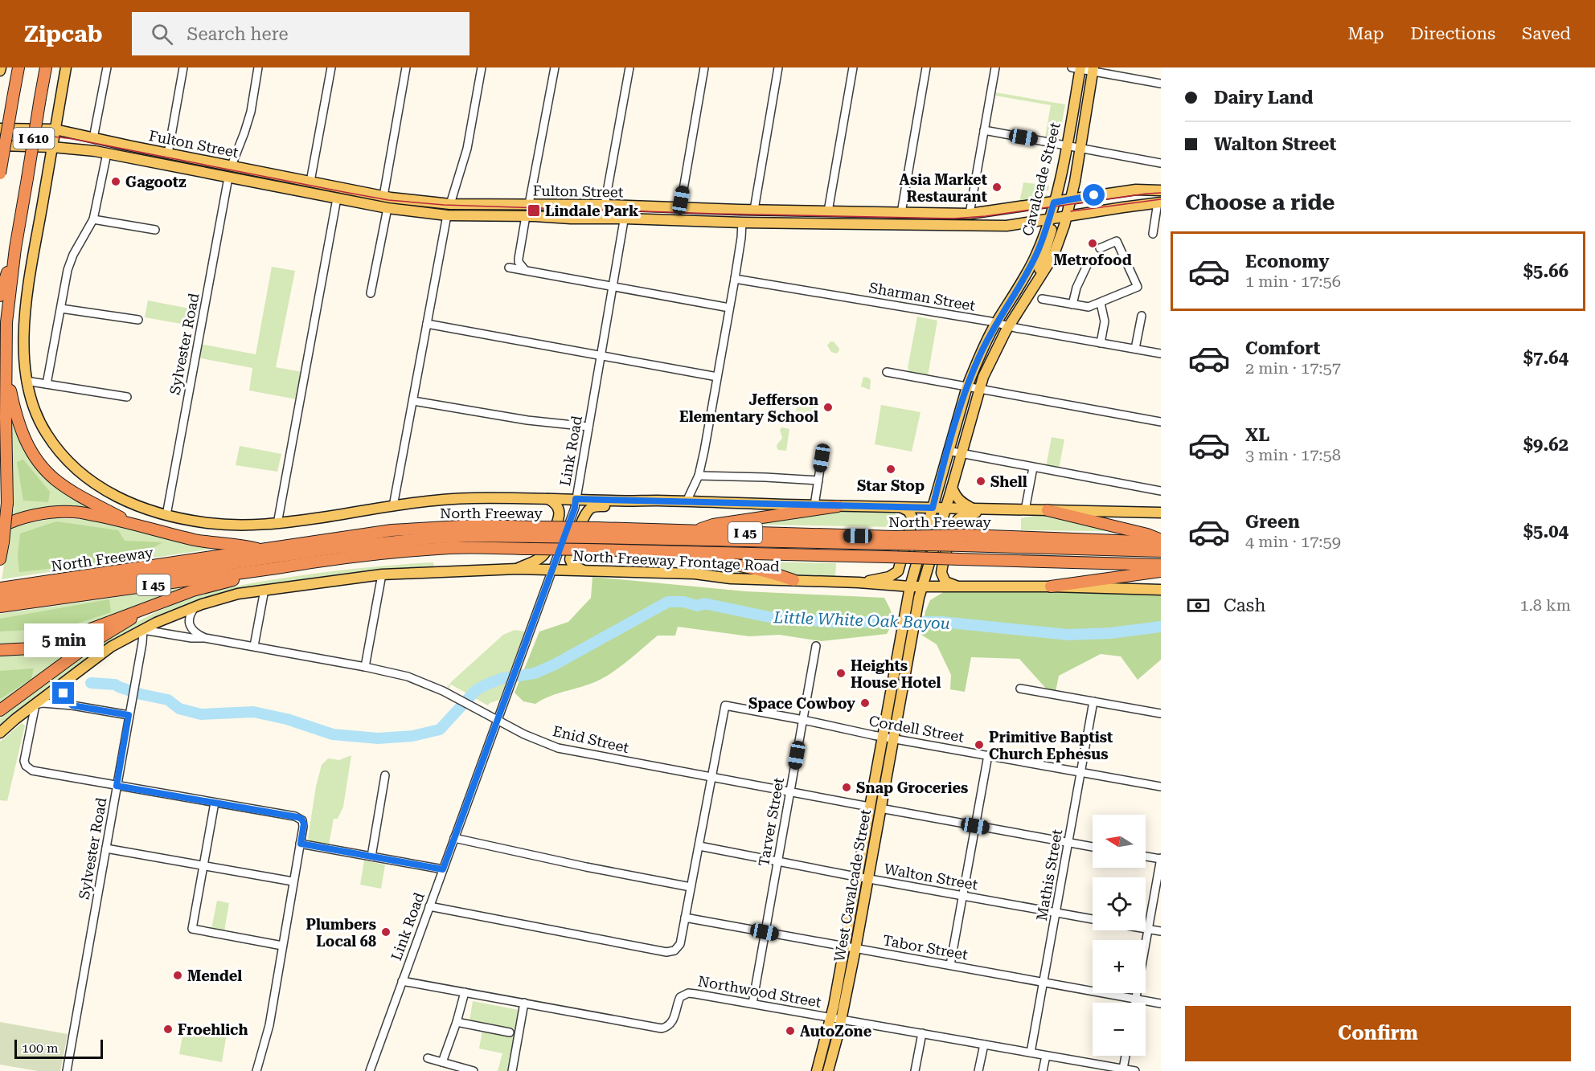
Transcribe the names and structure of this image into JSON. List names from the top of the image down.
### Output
{
  "streets": {
    "highway": ["I 610", "North Freeway", "I 45"],
    "main road": [
      "Fulton Street",
      "Cavalcade Street",
      "North Freeway Frontage Road",
      "West Cavalcade Street"
    ],
    "street": [
      "Sharman Street",
      "Sylvester Road",
      "Link Road",
      "Cordell Street",
      "Enid Street",
      "Tarver Street",
      "Mathis Street",
      "Walton Street",
      "Tabor Street",
      "Northwood Street"
    ]
  },
  "crossings": [
    ["Fulton Street", "Cavalcade Street"],
    ["Fulton Street", "Sylvester Road"],
    ["Fulton Street", "Link Road"],
    ["Cavalcade Street", "Sharman Street"],
    ["Cavalcade Street", "West Cavalcade Street"],
    ["Sylvester Road", "North Freeway Frontage Road"],
    ["Sylvester Road", "Enid Street"],
    ["Link Road", "North Freeway Frontage Road"],
    ["Link Road", "Enid Street"],
    ["Link Road", "Northwood Street"],
    ["North Freeway Frontage Road", "Enid Street"],
    ["North Freeway Frontage Road", "West Cavalcade Street"],
    ["Cordell Street", "Enid Street"],
    ["Cordell Street", "Tarver Street"],
    ["Cordell Street", "Mathis Street"],
    ["Cordell Street", "West Cavalcade Street"],
    ["Enid Street", "Tarver Street"],
    ["Enid Street", "West Cavalcade Street"],
    ["Tarver Street", "Walton Street"],
    ["Tarver Street", "Tabor Street"],
    ["Tarver Street", "Northwood Street"],
    ["Mathis Street", "Walton Street"],
    ["Mathis Street", "Tabor Street"],
    ["Mathis Street", "Northwood Street"],
    ["Walton Street", "West Cavalcade Street"],
    ["West Cavalcade Street", "Tabor Street"],
    ["West Cavalcade Street", "Northwood Street"]
  ],
  "water": ["Little White Oak Bayou"],
  "places": {
    "other": [
      "Gagootz",
      "Asia Market Restaurant",
      "Metrofood",
      "Jefferson Elementary School",
      "Star Stop",
      "Shell",
      "Heights House Hotel",
      "Space Cowboy",
      "Primitive Baptist Church Ephesus",
      "Snap Groceries",
      "Plumbers Local 68",
      "Mendel",
      "Froehlich",
      "AutoZone"
    ],
    "transit": ["Lindale Park"]
  },
  "scale_bar": "100 m",
  "north": "left",
  "page": {
    "header": "Zipcab",
    "search": "Search here",
    "nav": ["Map", "Directions", "Saved"],
    "banner": ["Dairy Land", "Walton Street"],
    "heading": "Choose a ride",
    "list": [
      {
        "name": "Economy",
        "note": "1 min · 17:56",
        "value": "$5.66"
      },
      {
        "name": "Comfort",
        "note": "2 min · 17:57",
        "value": "$7.64"
      },
      {
        "name": "XL",
        "note": "3 min · 17:58",
        "value": "$9.62"
      },
      {
        "name": "Green",
        "note": "4 min · 17:59",
        "value": "$5.04"
      }
    ],
    "pay": ["Cash", "1.8 km"],
    "bubble": "5 min",
    "map_buttons": ["+", "−"],
    "buttons": "Confirm",
    "scale": "100 m"
  }
}
